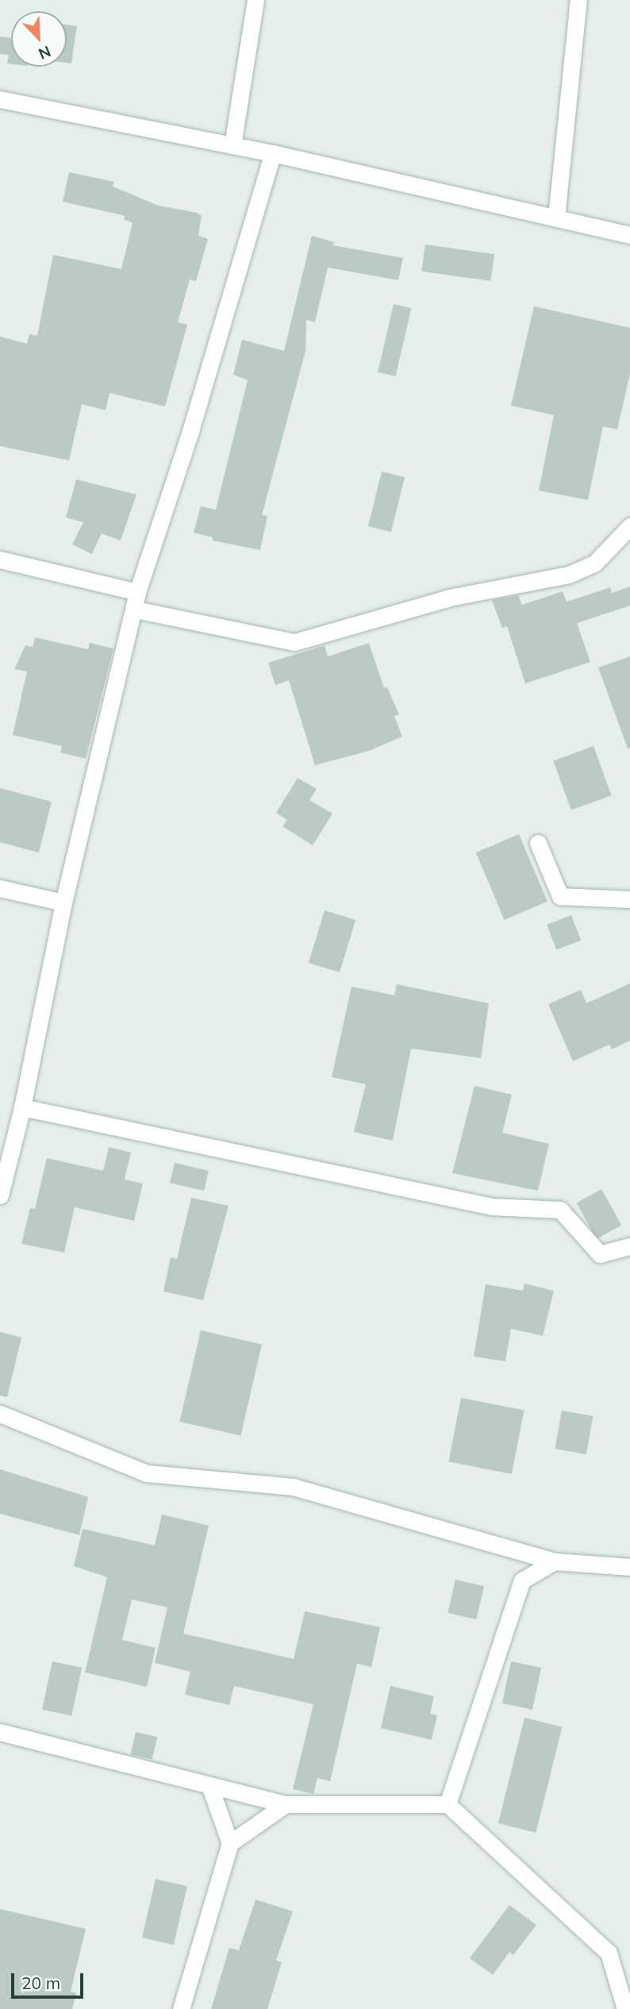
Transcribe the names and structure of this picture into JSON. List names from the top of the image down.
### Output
{
  "scale_bar": "20 m",
  "north": "bottom right"
}
